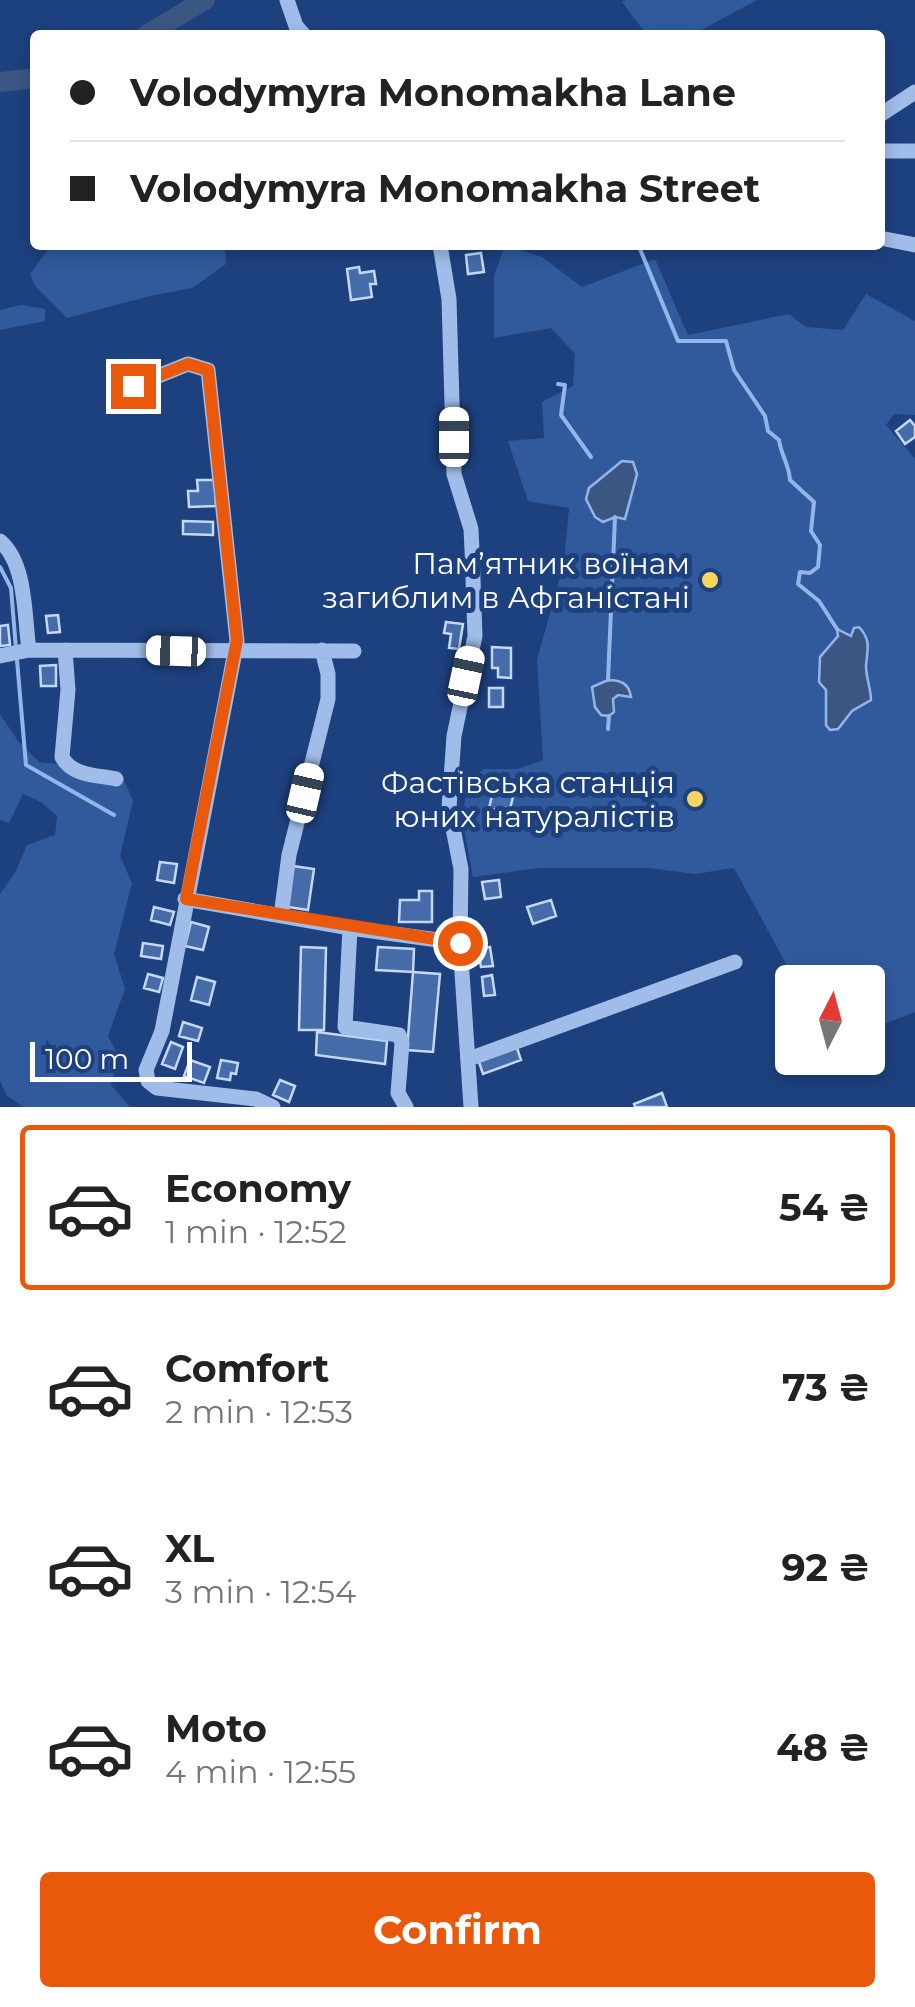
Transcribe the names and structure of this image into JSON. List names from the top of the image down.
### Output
{
  "places": ["Пам’ятник воїнам загиблим в Афганістані", "Фастівська станція юних натуралістів"],
  "scale_bar": "100 m",
  "north": "top",
  "page": {
    "banner": ["Volodymyra Monomakha Lane", "Volodymyra Monomakha Street"],
    "scale": "100 m",
    "list": [
      {
        "name": "Economy",
        "note": "1 min · 12:52",
        "value": "54 ₴"
      },
      {
        "name": "Comfort",
        "note": "2 min · 12:53",
        "value": "73 ₴"
      },
      {
        "name": "XL",
        "note": "3 min · 12:54",
        "value": "92 ₴"
      },
      {
        "name": "Moto",
        "note": "4 min · 12:55",
        "value": "48 ₴"
      }
    ],
    "buttons": "Confirm"
  }
}
